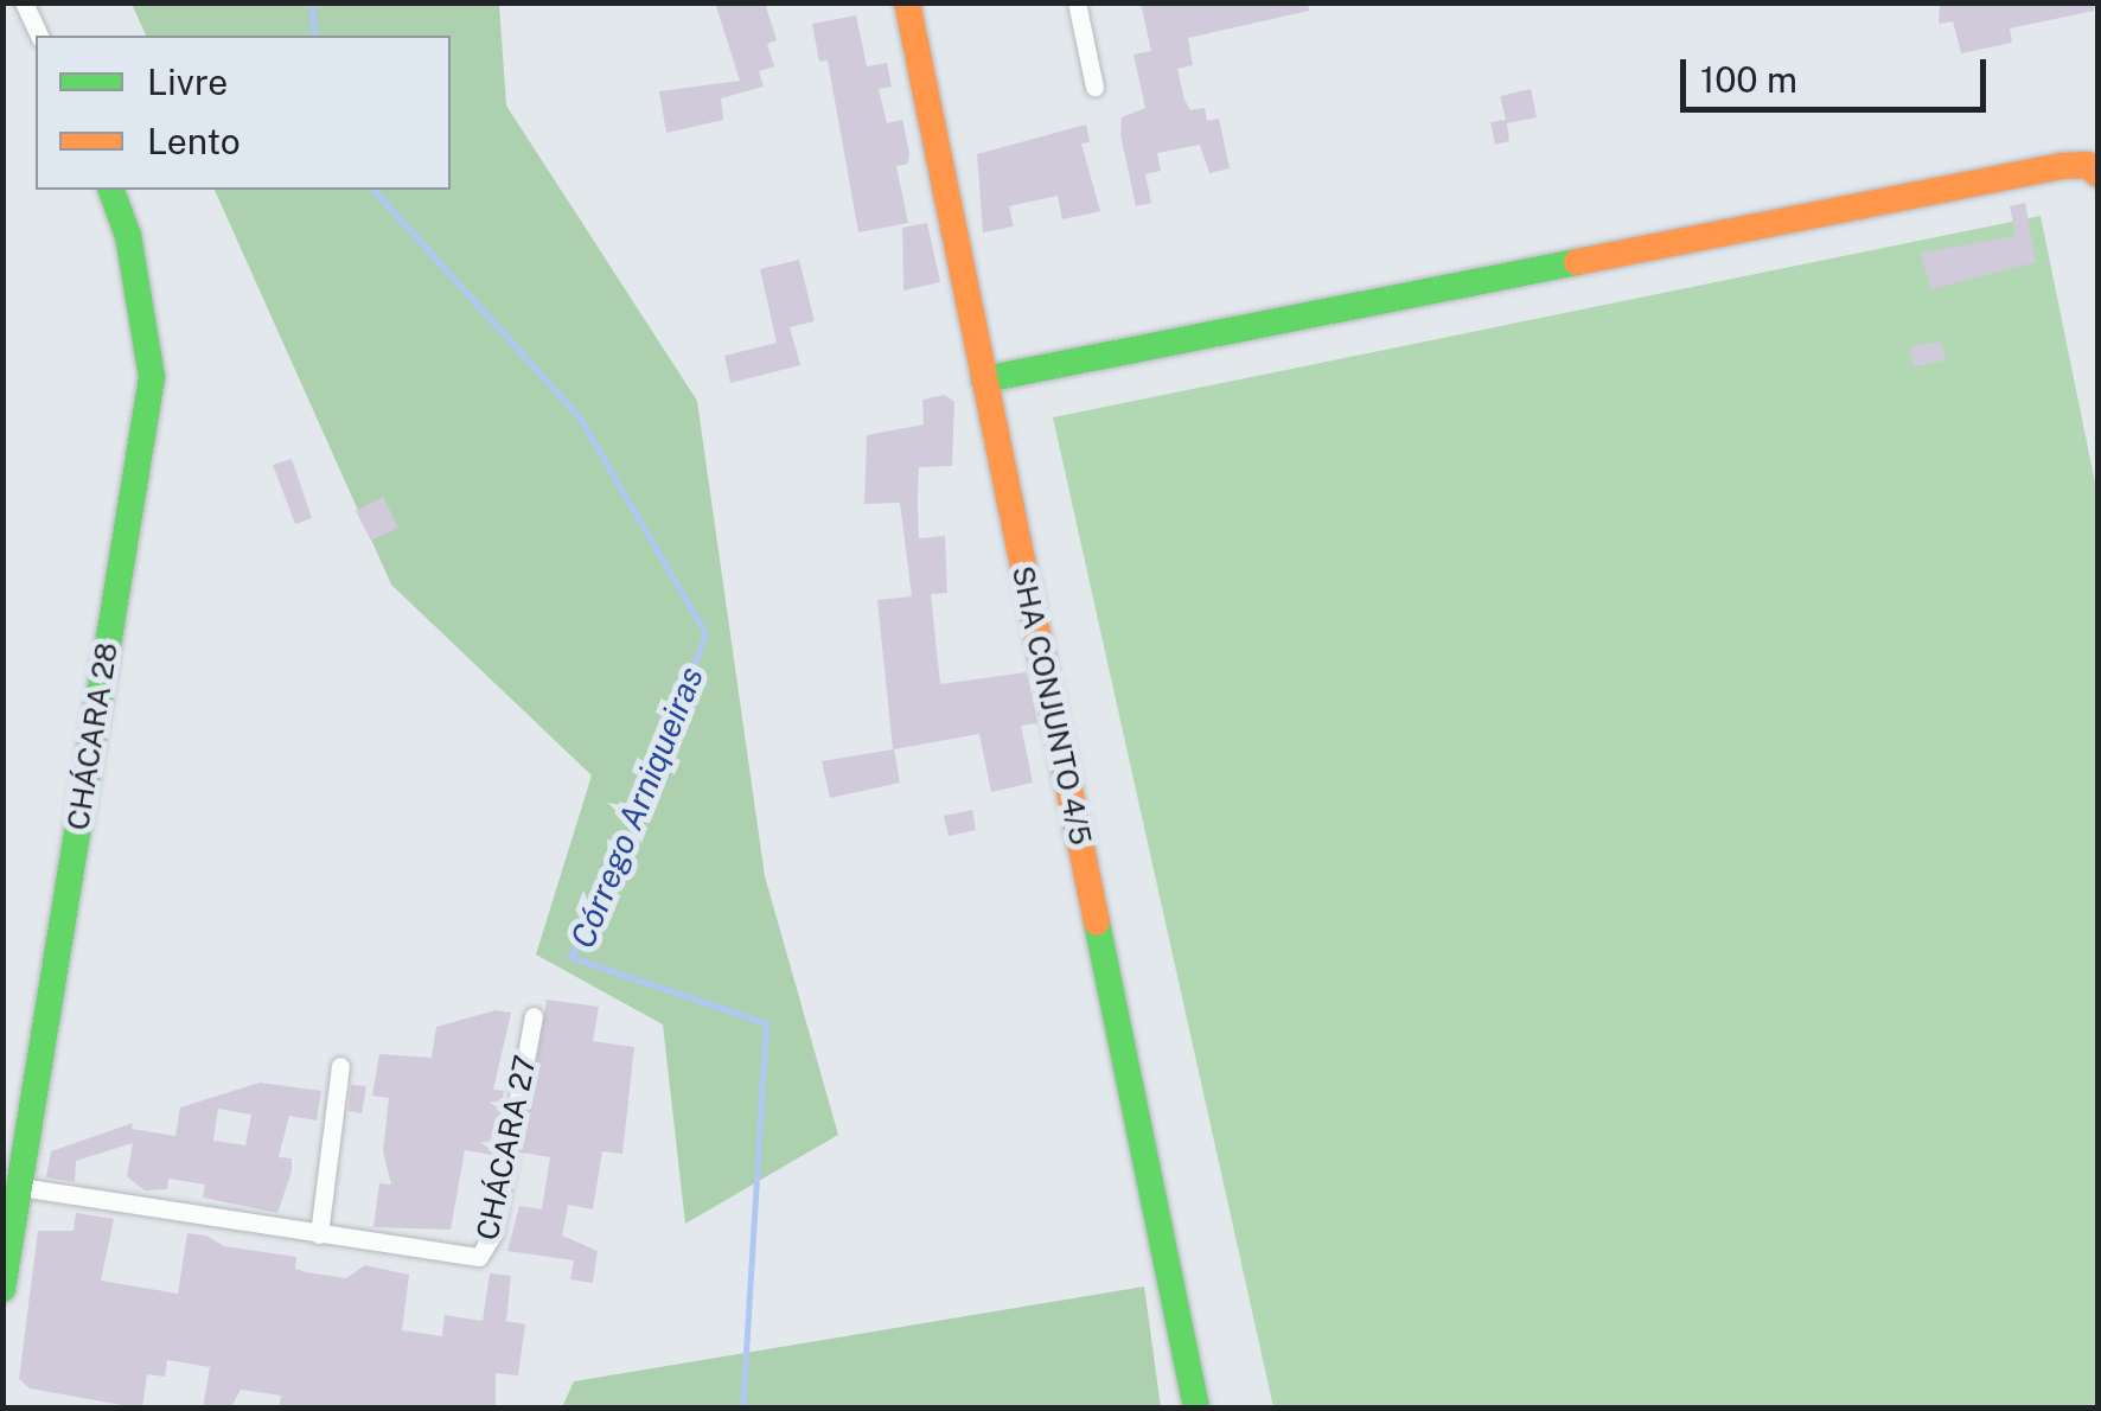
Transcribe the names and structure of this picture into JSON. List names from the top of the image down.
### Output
{
  "streets": {
    "street": ["SHA CONJUNTO 4/5", "CHÁCARA 28", "CHÁCARA 27"]
  },
  "crossings": [
    ["CHÁCARA 28", "CHÁCARA 27"]
  ],
  "water": ["Córrego Arniqueiras"],
  "legend": ["Livre", "Lento"],
  "scale_bar": "100 m"
}
